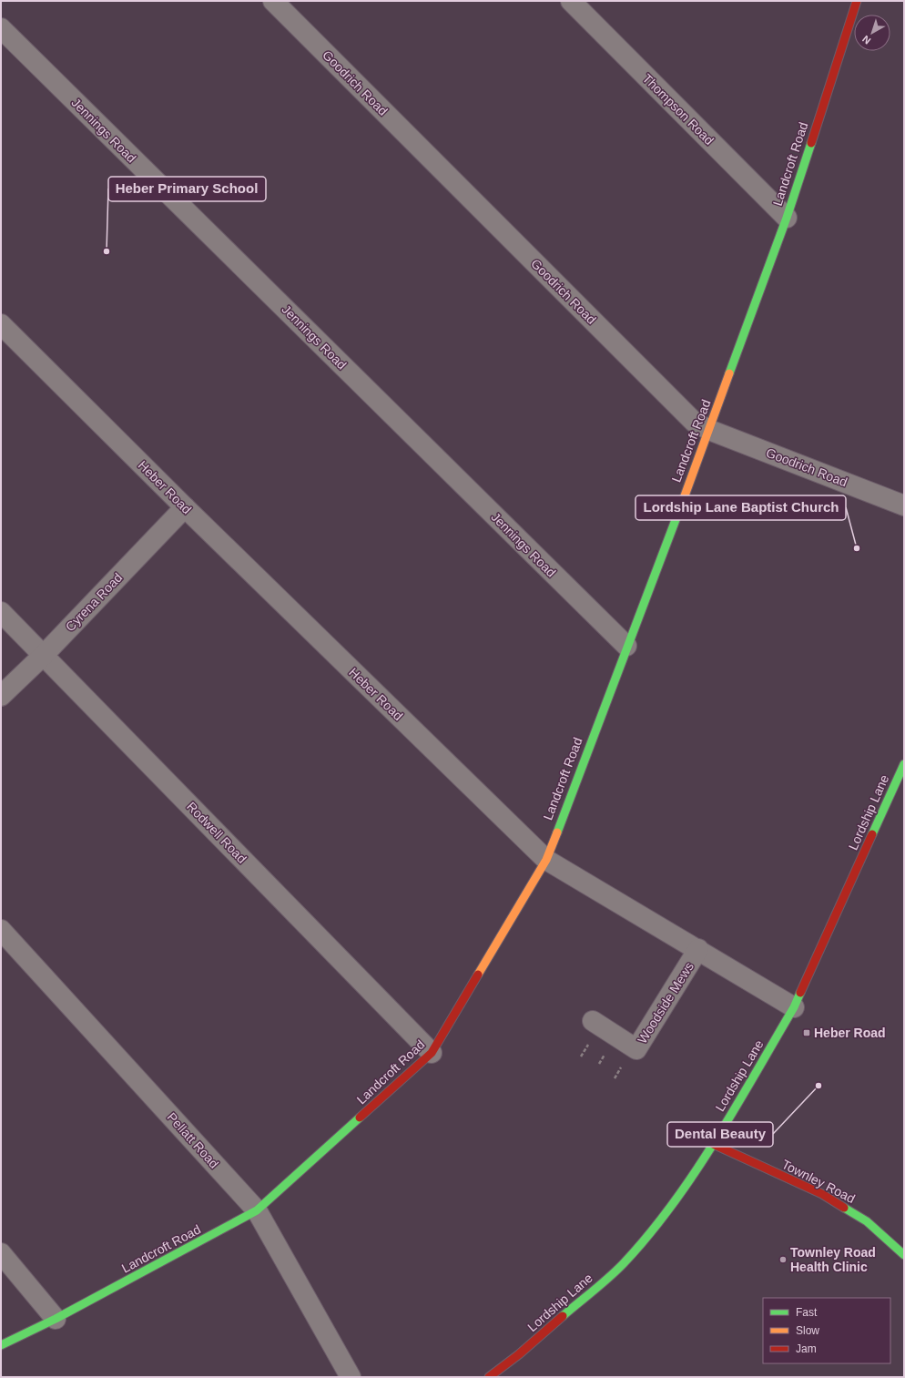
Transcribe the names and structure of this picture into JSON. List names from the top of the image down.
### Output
{
  "streets": {
    "street": [
      "Goodrich Road",
      "Thompson Road",
      "Jennings Road",
      "Landcroft Road",
      "Heber Road",
      "Cyrena Road",
      "Lordship Lane",
      "Rodwell Road",
      "Woodside Mews",
      "Pellatt Road",
      "Townley Road"
    ]
  },
  "crossings": [
    ["Goodrich Road", "Landcroft Road"],
    ["Thompson Road", "Landcroft Road"],
    ["Jennings Road", "Landcroft Road"],
    ["Landcroft Road", "Heber Road"],
    ["Landcroft Road", "Rodwell Road"],
    ["Landcroft Road", "Pellatt Road"],
    ["Heber Road", "Cyrena Road"],
    ["Heber Road", "Lordship Lane"],
    ["Heber Road", "Woodside Mews"],
    ["Cyrena Road", "Rodwell Road"],
    ["Lordship Lane", "Townley Road"]
  ],
  "places": {
    "other": [
      "Heber Primary School",
      "Lordship Lane Baptist Church",
      "Dental Beauty",
      "Townley Road Health Clinic"
    ],
    "transit": ["Heber Road"]
  },
  "legend": ["Fast", "Slow", "Jam"],
  "north": "bottom left"
}
